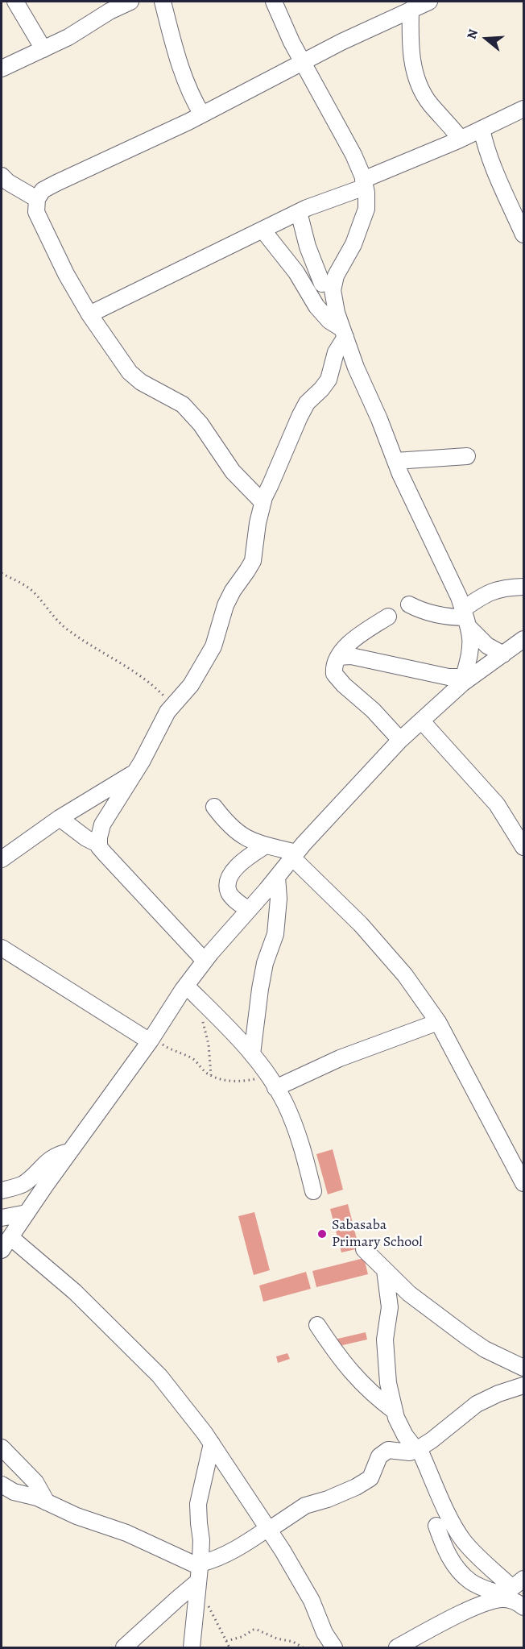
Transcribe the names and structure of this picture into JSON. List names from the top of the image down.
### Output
{
  "places": ["Sabasaba Primary School"],
  "north": "left"
}
